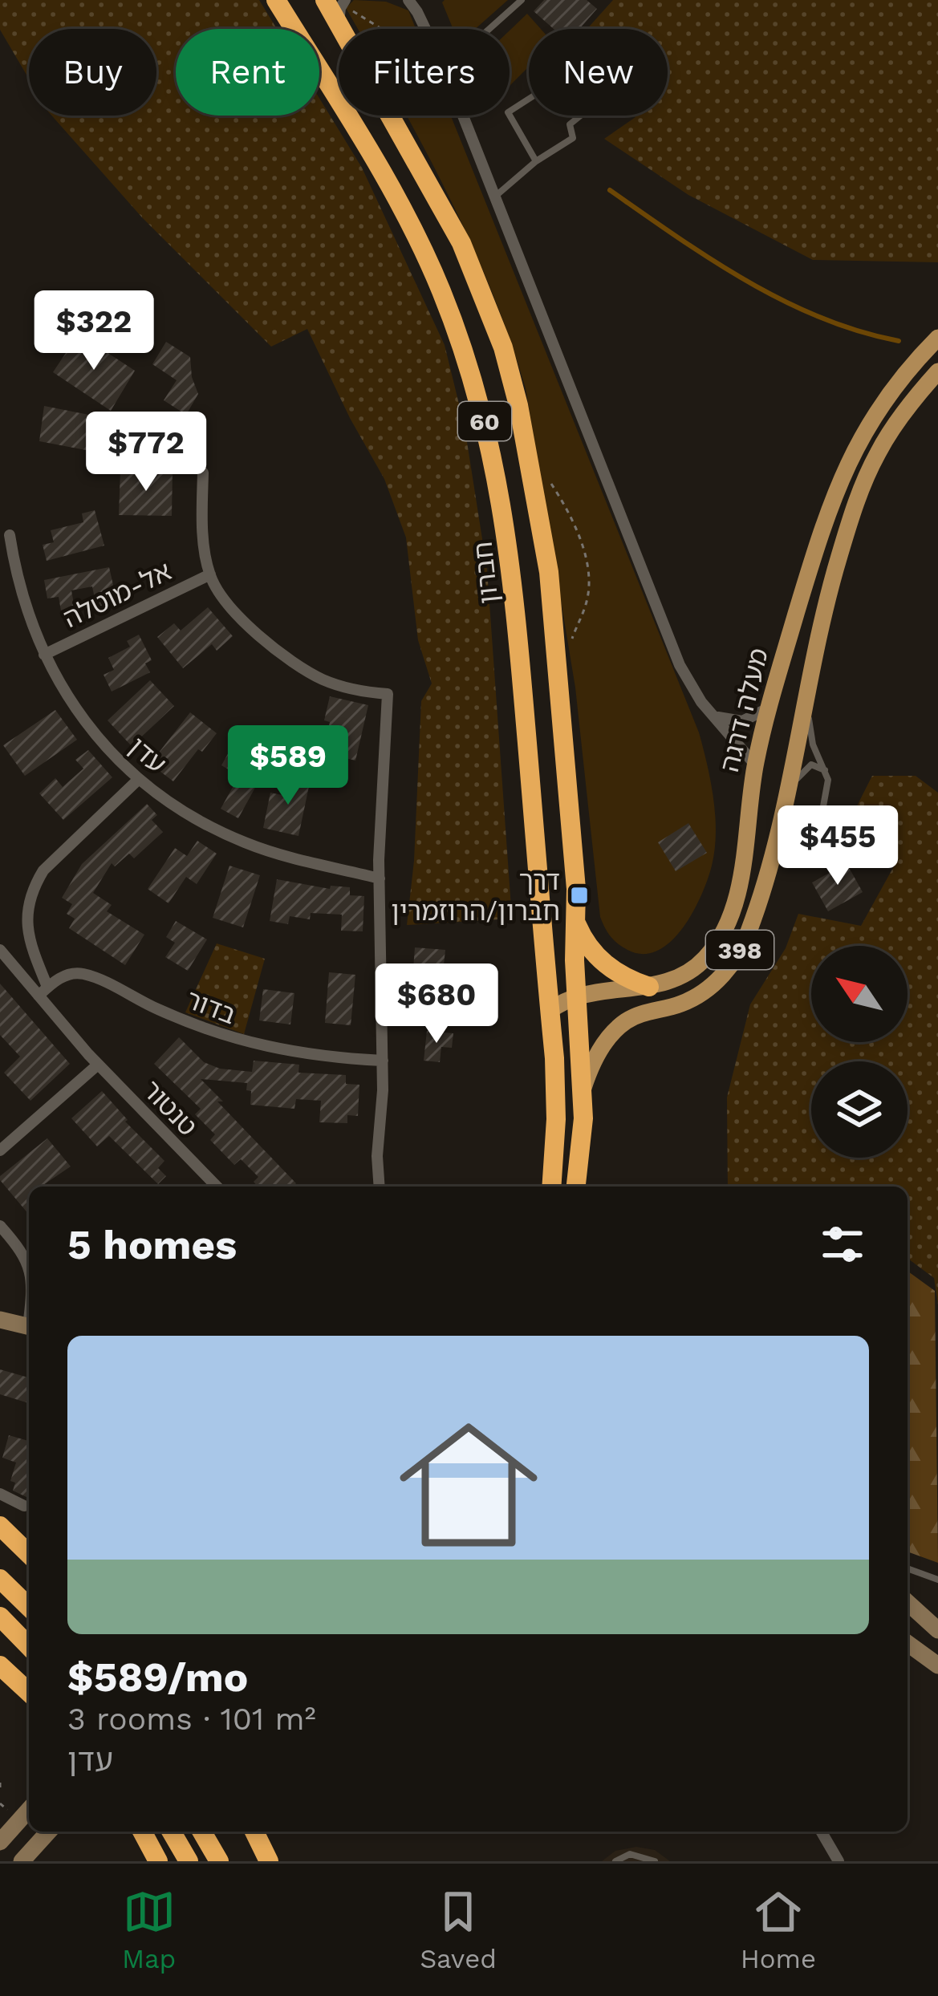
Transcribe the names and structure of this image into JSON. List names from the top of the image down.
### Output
{
  "streets": {
    "highway": ["60", "חברון"],
    "main road": ["מעלה דרגה", "398"],
    "street": [
      "אל-מוטלה",
      "עדן",
      "בדור",
      "טנטור"
    ]
  },
  "crossings": [
    ["60", "מעלה דרגה"],
    ["60", "398"],
    ["חברון", "מעלה דרגה"],
    ["אל-מוטלה", "עדן"],
    ["אל-מוטלה", "בדור"],
    ["בדור", "טנטור"]
  ],
  "places": {
    "transit": ["דרך חברון/הרוזמרין"]
  },
  "north": "top left",
  "page": {
    "chip": [
      "Buy",
      "Rent",
      "Filters",
      "New"
    ],
    "price": [
      "$322",
      "$772",
      "$589",
      "$455",
      "$680"
    ],
    "heading": "5 homes",
    "list": [
      {
        "name": "$589/mo",
        "note": "3 rooms · 101 m² · עדן"
      }
    ],
    "tabs": ["Map", "Saved", "Home"]
  }
}
